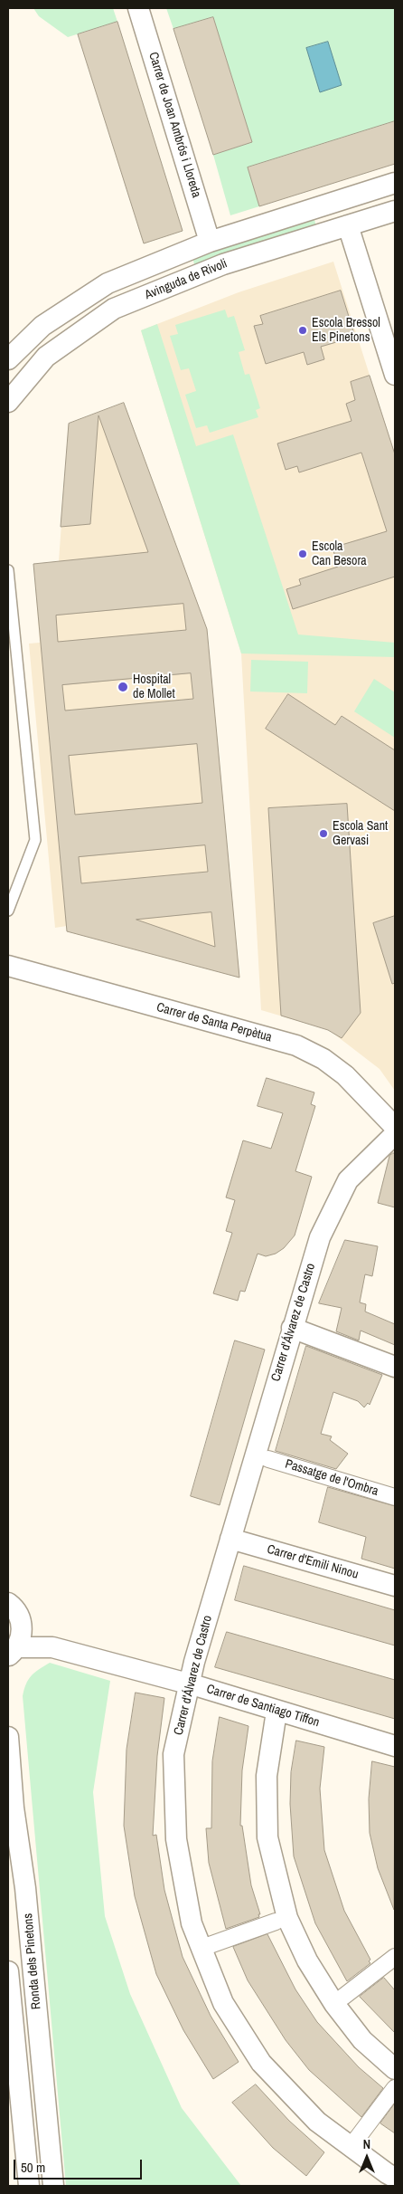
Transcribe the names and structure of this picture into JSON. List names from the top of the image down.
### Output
{
  "streets": {
    "street": [
      "Carrer de Joan Ambrós i Lloreda",
      "Avinguda de Rivoli",
      "Carrer de Santa Perpètua",
      "Carrer d'Álvarez de Castro",
      "Passatge de l'Ombra",
      "Carrer d'Emili Ninou",
      "Carrer de Santiago Tiffon",
      "Ronda dels Pinetons"
    ]
  },
  "crossings": [
    ["Carrer de Joan Ambrós i Lloreda", "Avinguda de Rivoli"],
    ["Carrer de Santa Perpètua", "Carrer d'Álvarez de Castro"],
    ["Carrer d'Álvarez de Castro", "Carrer d'Emili Ninou"],
    ["Carrer d'Álvarez de Castro", "Carrer de Santiago Tiffon"]
  ],
  "places": [
    "Escola Bressol Els Pinetons",
    "Escola Can Besora",
    "Hospital de Mollet",
    "Escola Sant Gervasi"
  ],
  "scale_bar": "50 m",
  "north": "top"
}
